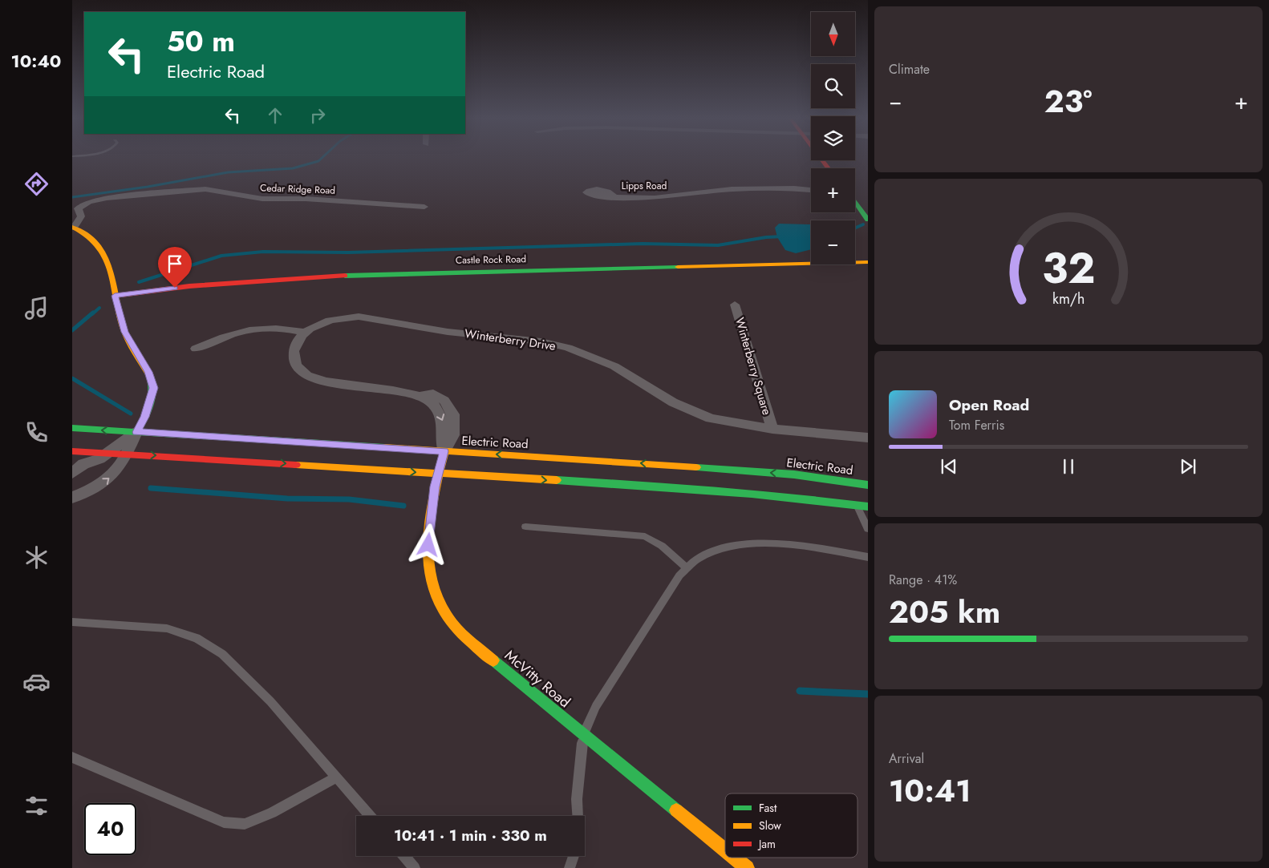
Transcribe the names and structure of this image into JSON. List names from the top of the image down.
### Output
{
  "streets": {
    "street": [
      "Lipps Road",
      "Cedar Ridge Road",
      "Castle Rock Road",
      "Winterberry Drive",
      "Winterberry Square",
      "Electric Road",
      "McVitty Road"
    ]
  },
  "crossings": [
    ["Winterberry Drive", "Winterberry Square"],
    ["Winterberry Drive", "Electric Road"],
    ["Winterberry Drive", "McVitty Road"],
    ["Electric Road", "McVitty Road"]
  ],
  "legend": ["Fast", "Slow", "Jam"],
  "north": "bottom",
  "page": {
    "tabs": "10:40",
    "tile": [
      "Climate",
      ["Range · 41%", "205 km"],
      ["Arrival", "10:41"]
    ],
    "map_buttons": ["+", "−"],
    "turn": ["50 m", "Electric Road"],
    "heat": ["−", "23°", "+"],
    "song": ["Open Road", "Tom Ferris"],
    "limit": "40",
    "trip": "10:41 · 1 min · 330 m",
    "gauge": ["32", "km/h"]
  }
}
